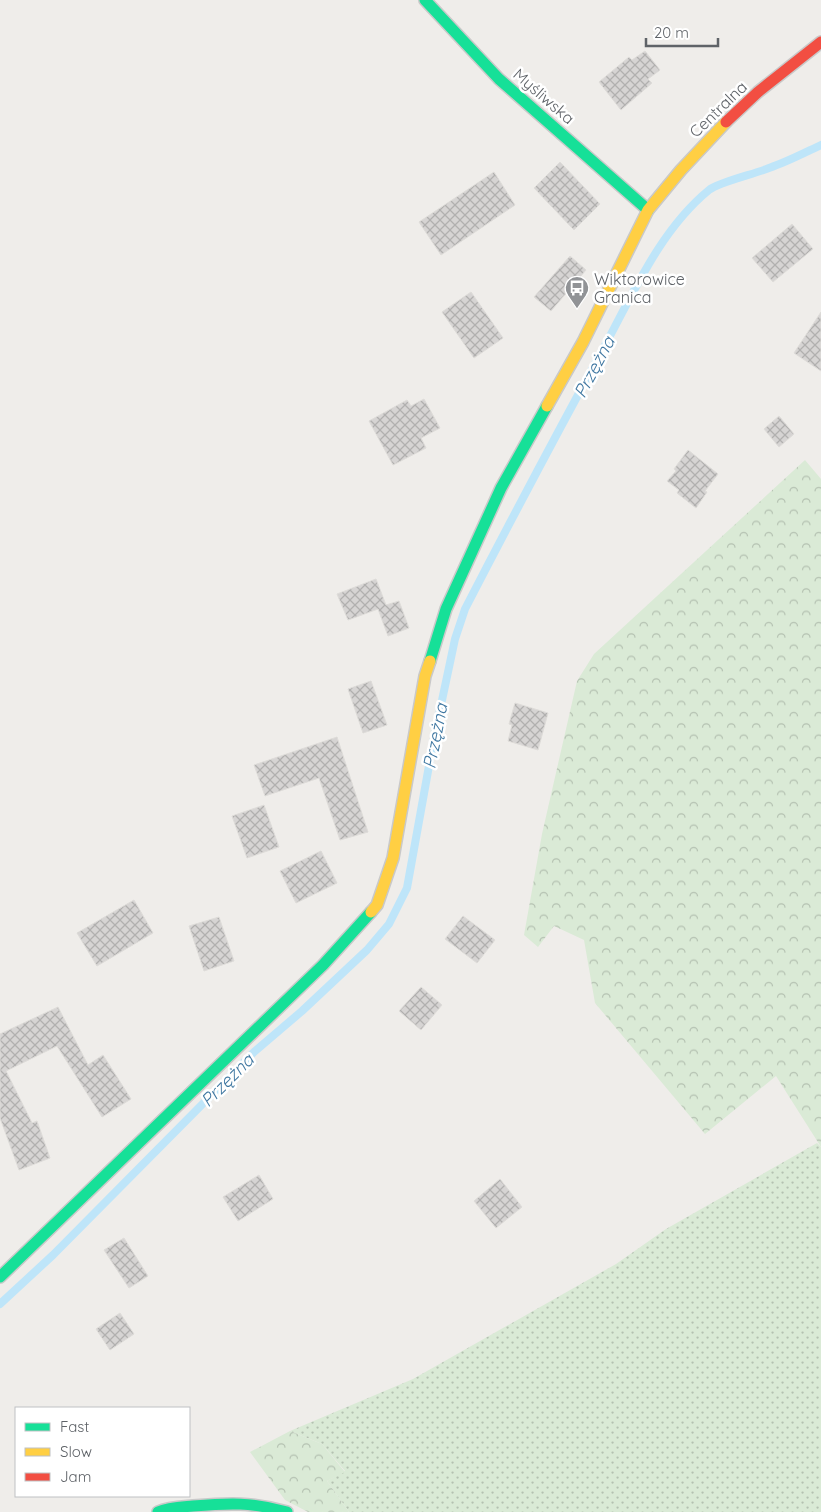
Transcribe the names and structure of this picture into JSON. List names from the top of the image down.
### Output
{
  "streets": {
    "street": ["Myśliwska", "Centralna"]
  },
  "crossings": [
    ["Myśliwska", "Centralna"]
  ],
  "water": ["Przężna"],
  "places": {
    "bus stop": ["Wiktorowice Granica"]
  },
  "legend": ["Fast", "Slow", "Jam"],
  "scale_bar": "20 m"
}
